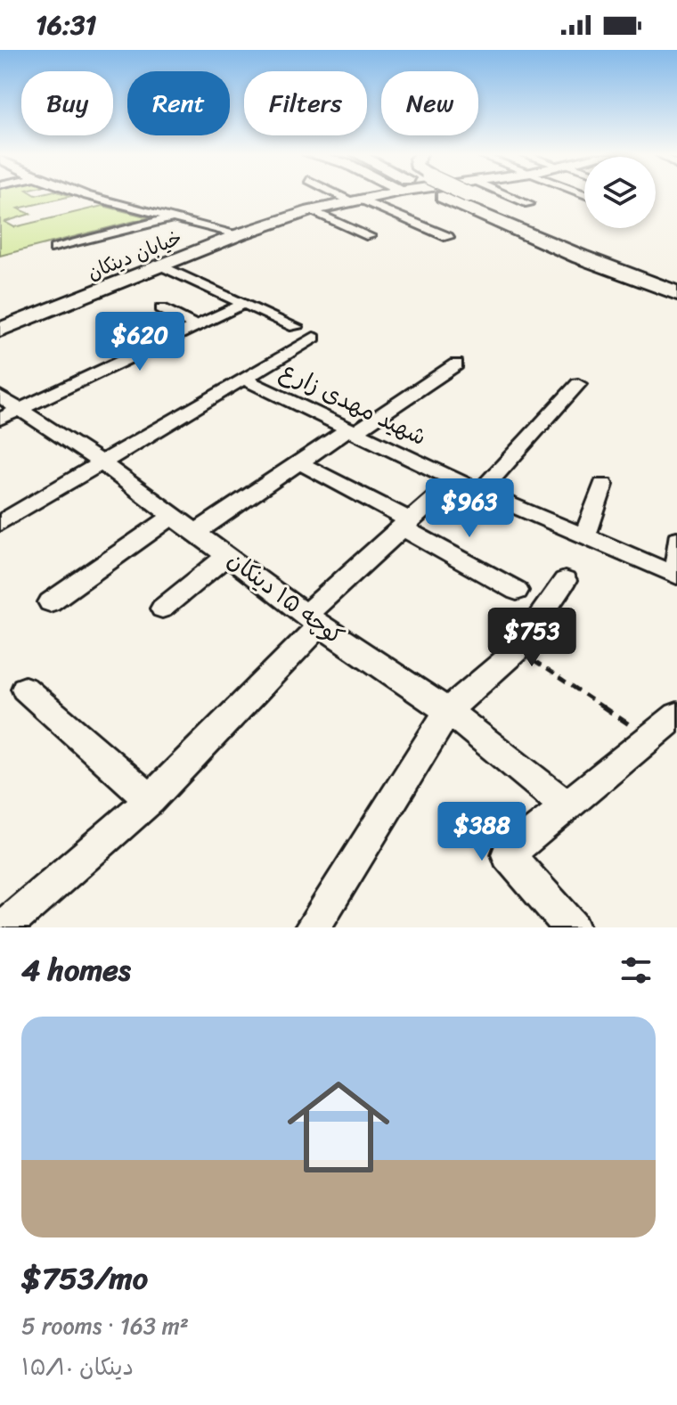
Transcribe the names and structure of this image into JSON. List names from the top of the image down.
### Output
{
  "streets": {
    "main road": ["خیابان دینکان"],
    "street": ["شهید مهدی زارع", "کوچه ۱۵ دینکان"]
  },
  "page": {
    "status": "16:31",
    "chip": [
      "Buy",
      "Rent",
      "Filters",
      "New"
    ],
    "price": [
      "$620",
      "$963",
      "$753",
      "$388"
    ],
    "heading": "4 homes",
    "list": [
      {
        "name": "$753/mo",
        "note": "5 rooms · 163 m² · ۱۵/۱۰ دینکان"
      }
    ]
  }
}
